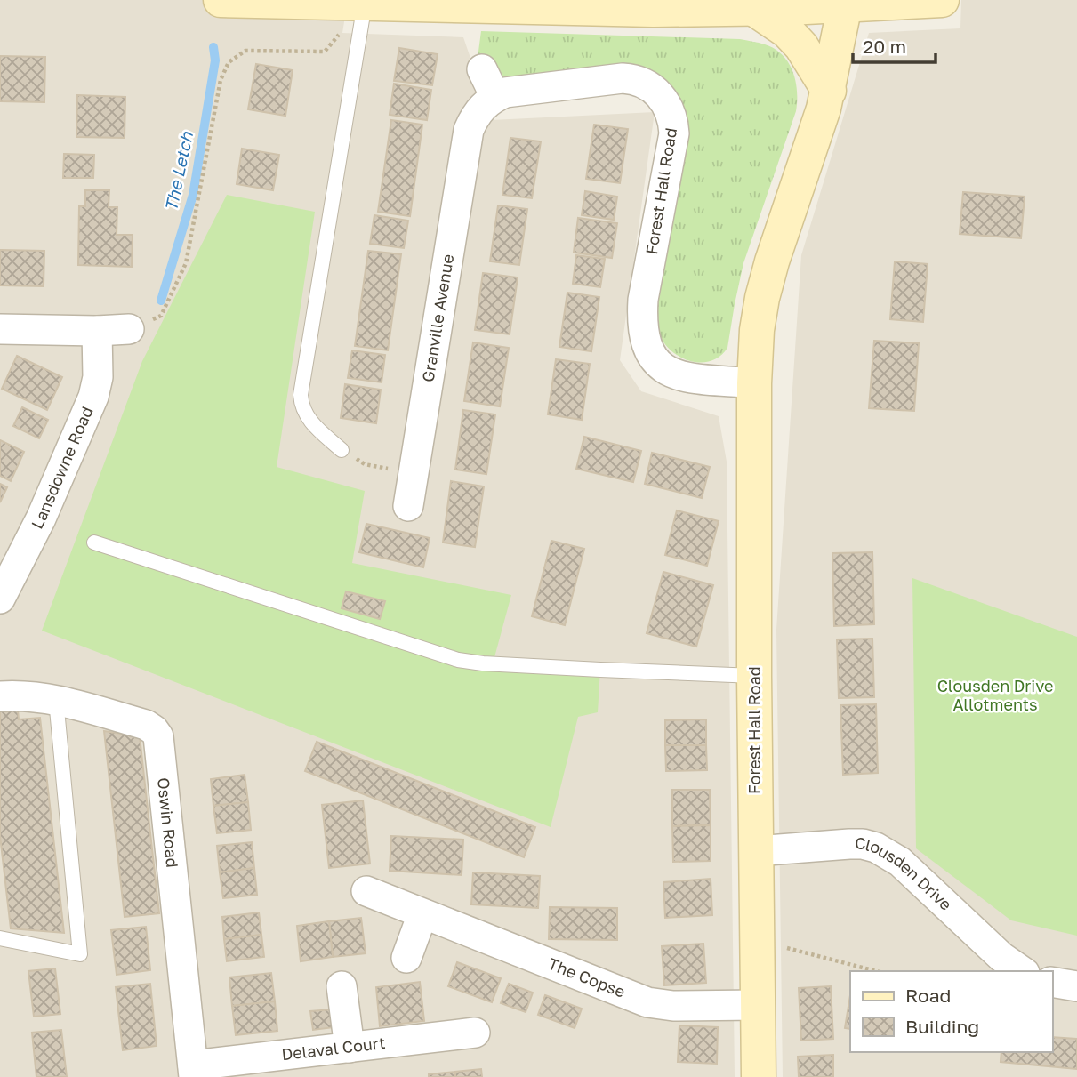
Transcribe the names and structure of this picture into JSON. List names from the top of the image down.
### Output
{
  "streets": {
    "main road": ["Forest Hall Road"],
    "street": [
      "Granville Avenue",
      "Lansdowne Road",
      "Oswin Road",
      "Clousden Drive",
      "The Copse",
      "Delaval Court"
    ]
  },
  "crossings": [
    ["Forest Hall Road", "Granville Avenue"],
    ["Forest Hall Road", "Clousden Drive"],
    ["Forest Hall Road", "The Copse"],
    ["Oswin Road", "Delaval Court"]
  ],
  "water": ["The Letch"],
  "parks": ["Clousden Drive Allotments"],
  "legend": ["Road", "Building"],
  "scale_bar": "20 m"
}
